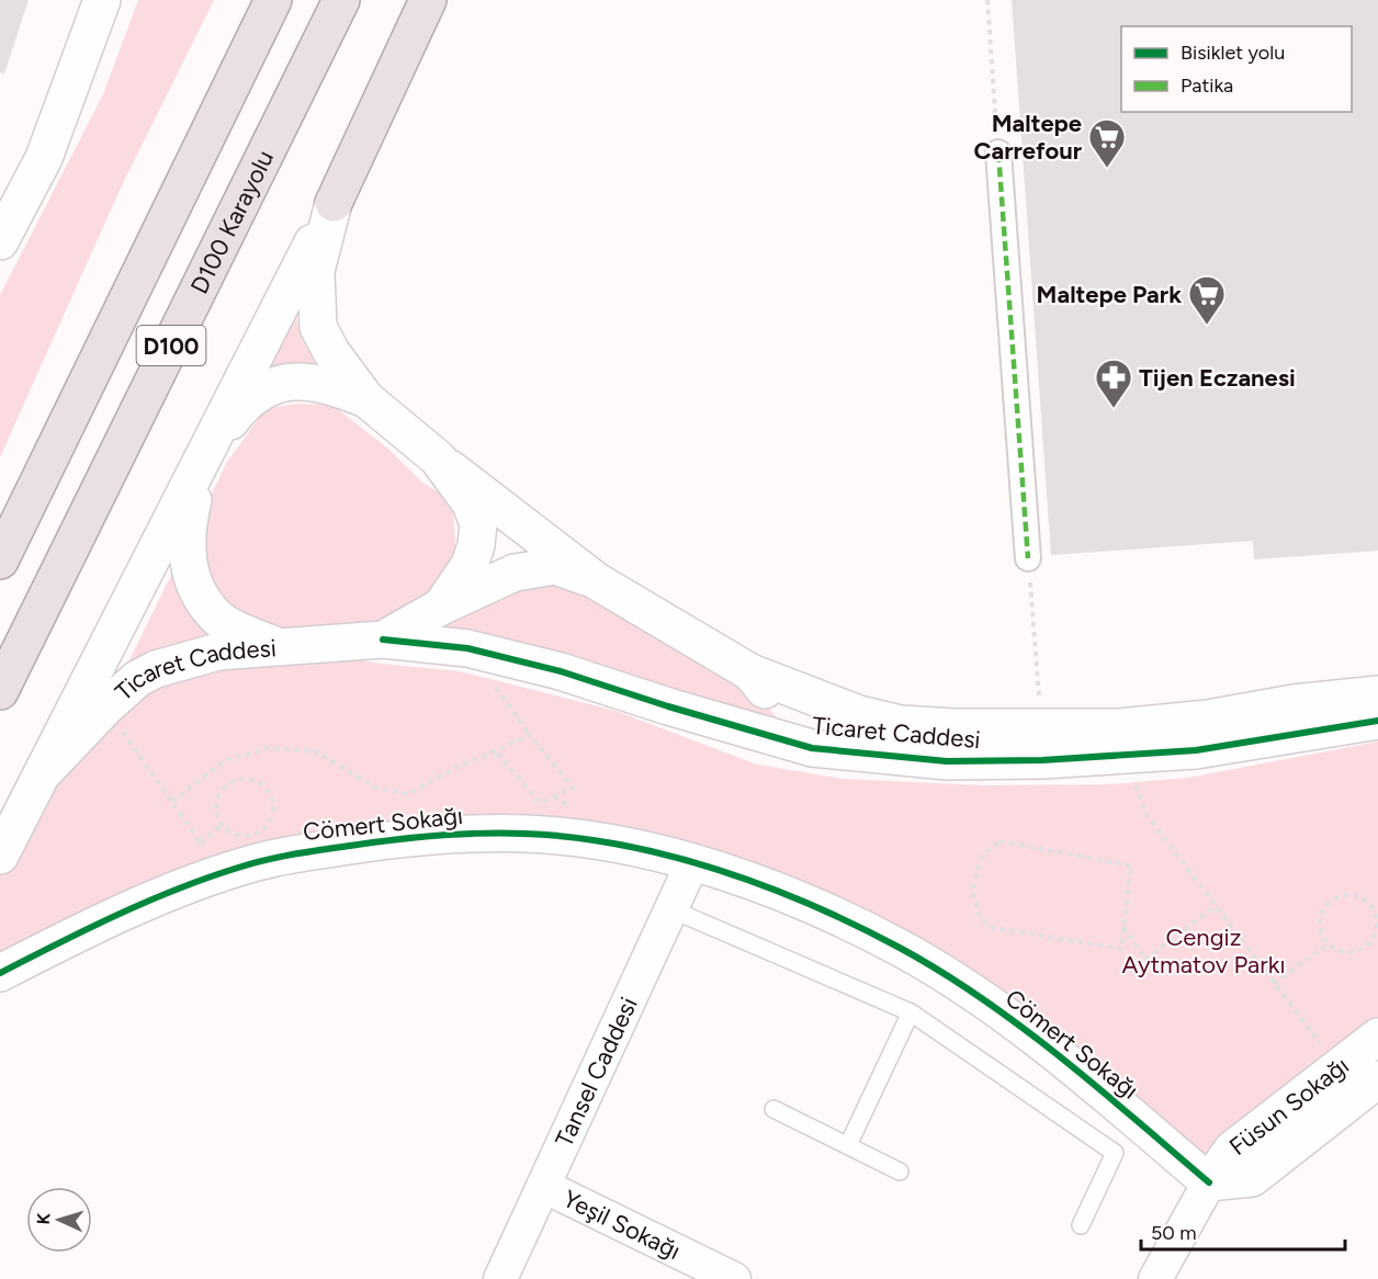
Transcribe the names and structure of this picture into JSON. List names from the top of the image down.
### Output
{
  "streets": {
    "highway": ["D100 Karayolu", "D100"],
    "street": [
      "Ticaret Caddesi",
      "Cömert Sokağı",
      "Tansel Caddesi",
      "Füsun Sokağı",
      "Yeşil Sokağı"
    ]
  },
  "crossings": [
    ["Cömert Sokağı", "Tansel Caddesi"],
    ["Cömert Sokağı", "Füsun Sokağı"],
    ["Tansel Caddesi", "Yeşil Sokağı"]
  ],
  "parks": ["Cengiz Aytmatov Parkı"],
  "places": {
    "supermarket": ["Maltepe Carrefour", "Maltepe Park"],
    "pharmacy": ["Tijen Eczanesi"]
  },
  "legend": ["Bisiklet yolu", "Patika"],
  "scale_bar": "50 m",
  "north": "left"
}
